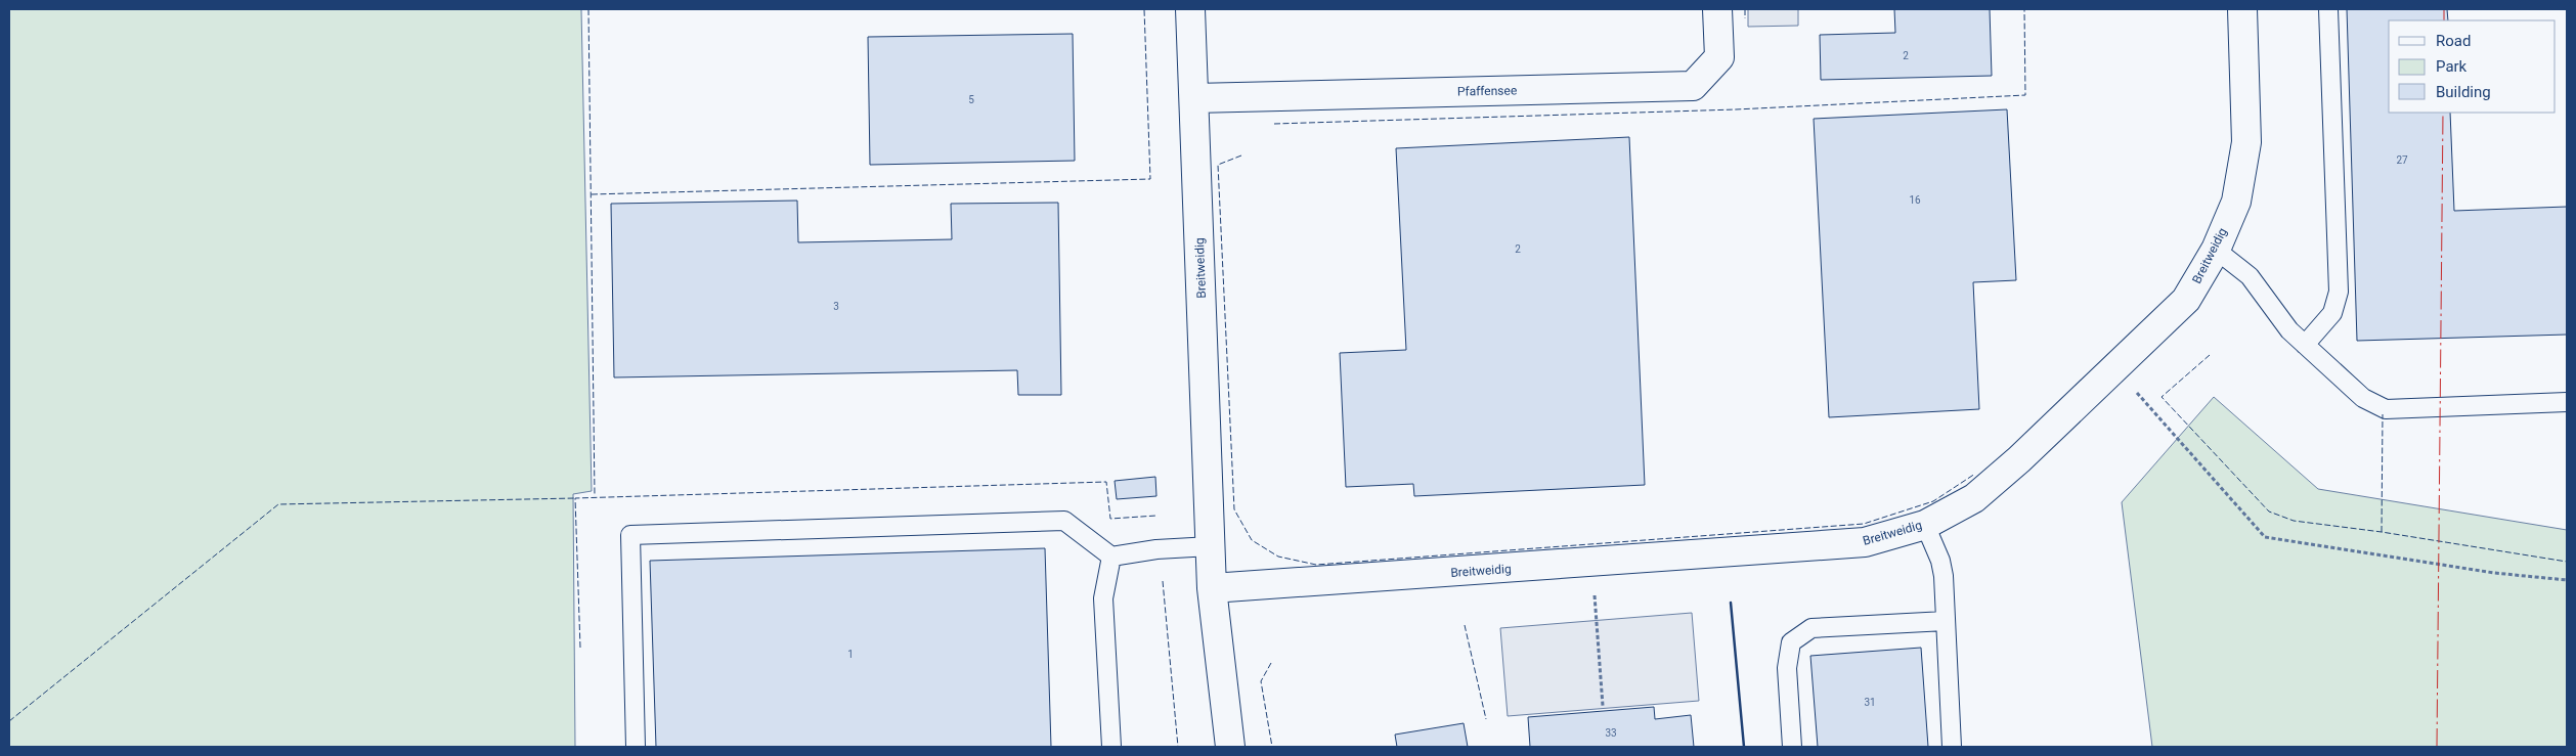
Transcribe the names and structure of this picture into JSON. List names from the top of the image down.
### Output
{
  "streets": {
    "street": ["Pfaffensee", "Breitweidig"]
  },
  "crossings": [
    ["Pfaffensee", "Breitweidig"]
  ],
  "house_numbers": [
    "2",
    "5",
    "27",
    "16",
    "2",
    "3",
    "1",
    "31",
    "33"
  ],
  "legend": ["Road", "Park", "Building"]
}
